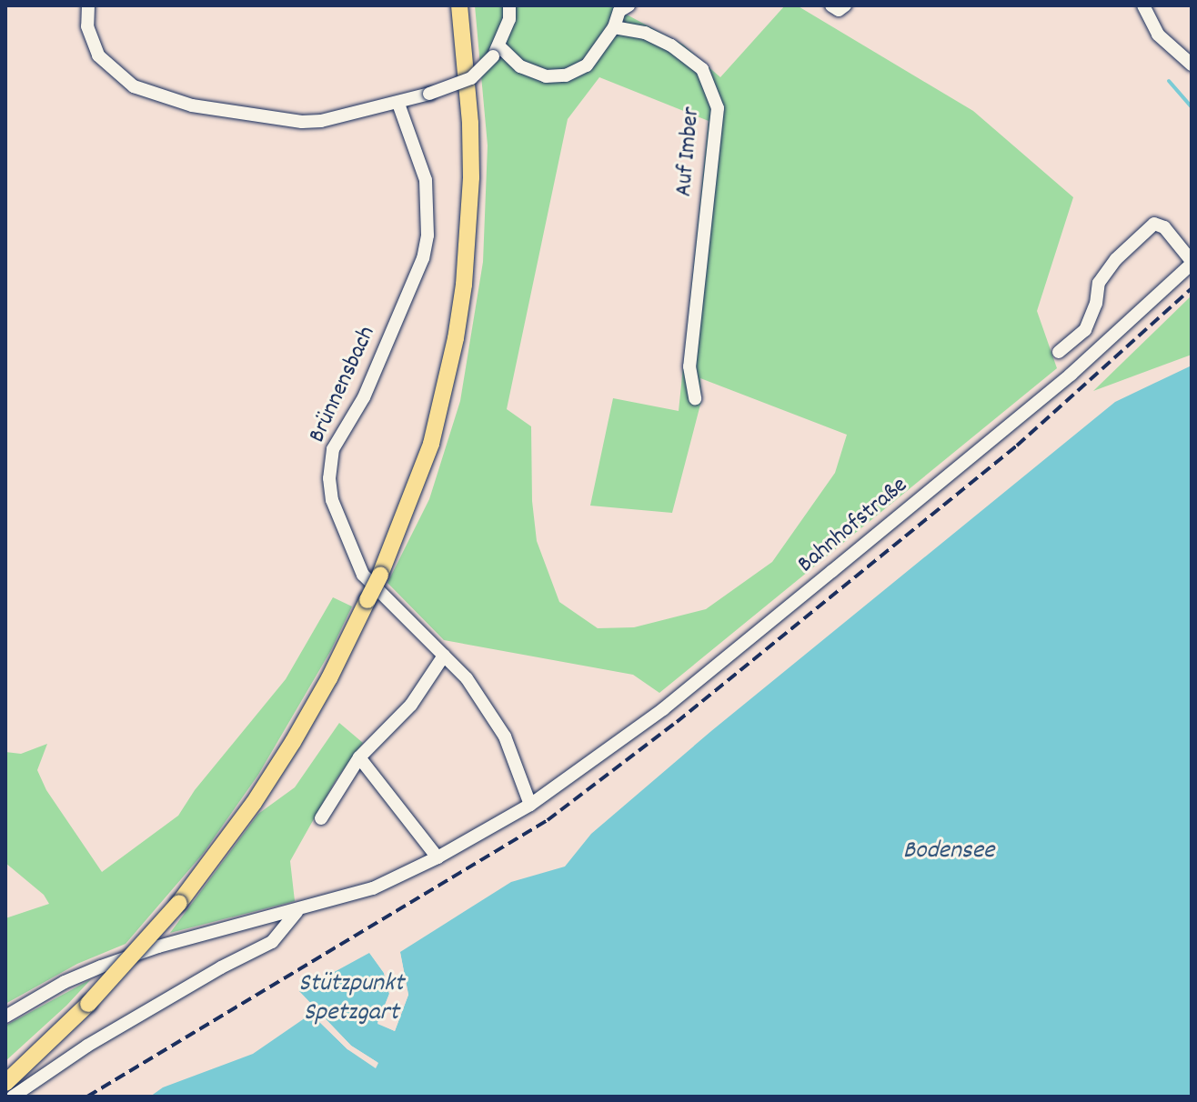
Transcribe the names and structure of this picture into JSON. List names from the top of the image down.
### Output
{
  "streets": {
    "street": ["Auf Imber", "Brünnensbach", "Bahnhofstraße"]
  },
  "crossings": [
    ["Brünnensbach", "Bahnhofstraße"]
  ],
  "water": ["Bodensee", "Stützpunkt Spetzgart"]
}
